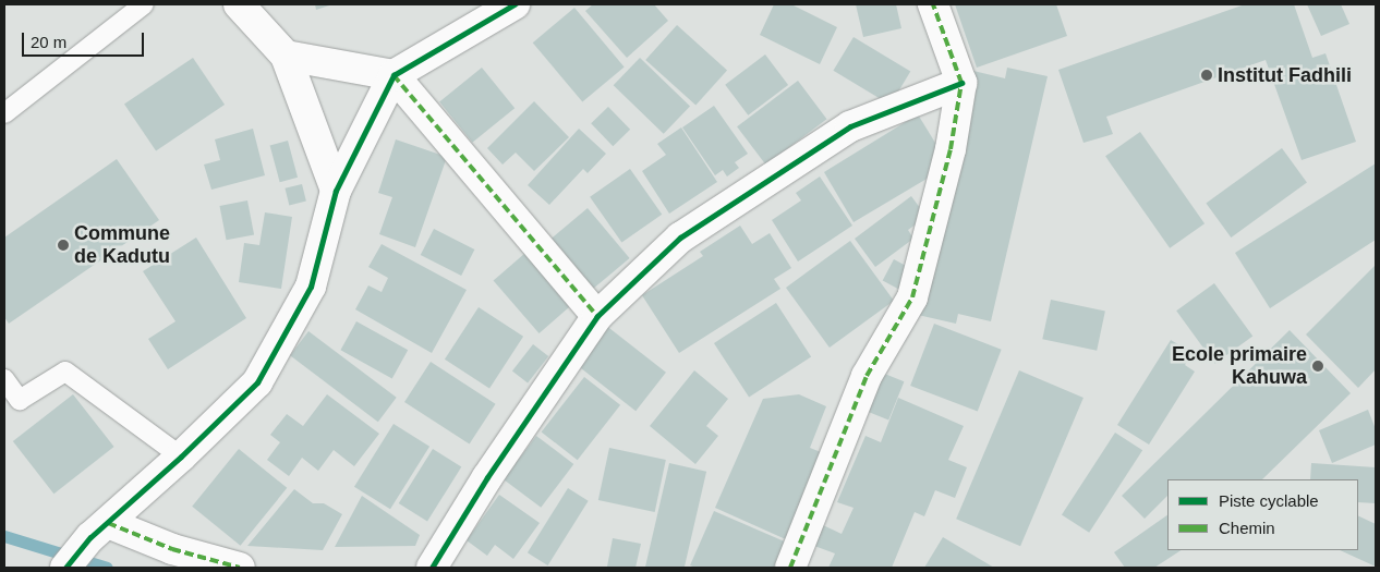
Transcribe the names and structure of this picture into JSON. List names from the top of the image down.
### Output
{
  "places": ["Institut Fadhili", "Commune de Kadutu", "Ecole primaire Kahuwa"],
  "legend": ["Piste cyclable", "Chemin"],
  "scale_bar": "20 m"
}
